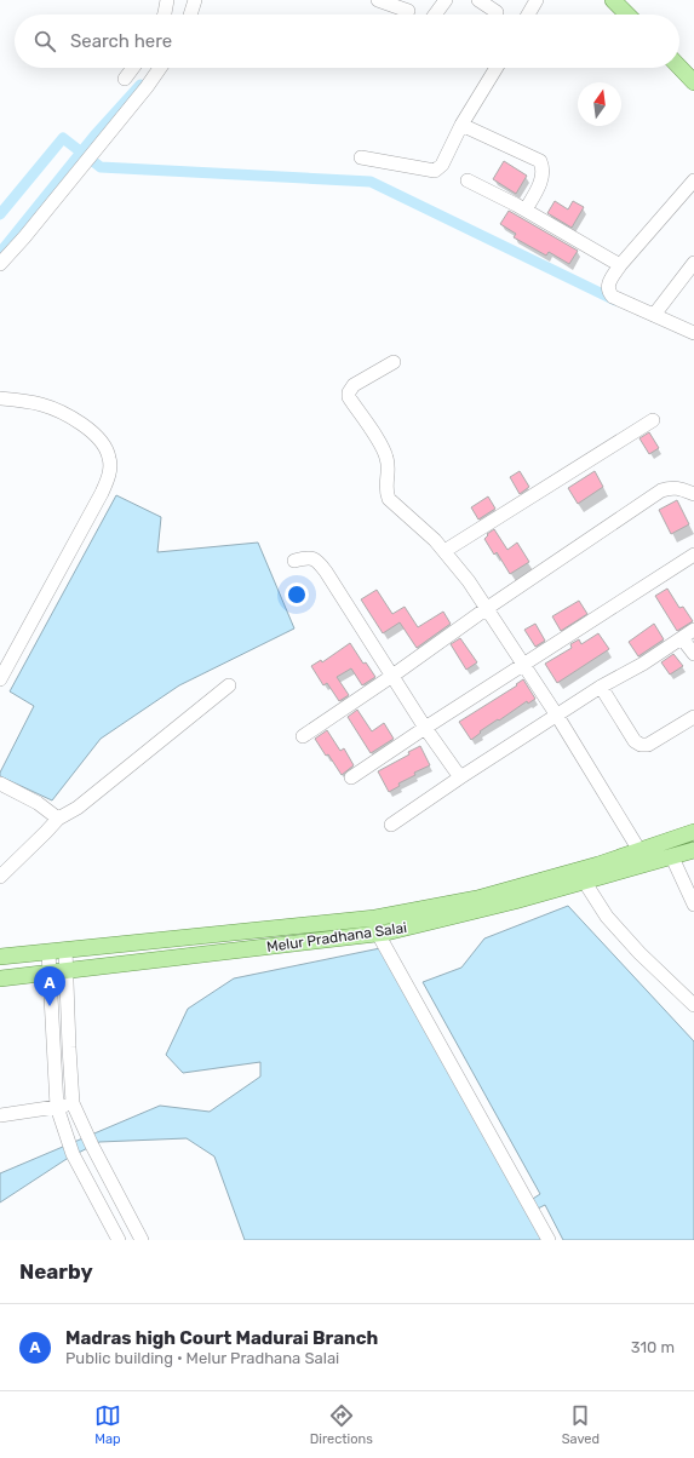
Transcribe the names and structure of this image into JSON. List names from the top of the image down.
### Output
{
  "streets": {
    "main road": ["Melur Pradhana Salai"]
  },
  "north": "top",
  "page": {
    "search": "Search here",
    "pins": "A",
    "heading": "Nearby",
    "list": [
      {
        "mark": "A",
        "name": "Madras high Court Madurai Branch",
        "note": "Public building · Melur Pradhana Salai",
        "value": "310 m"
      }
    ],
    "nav": ["Map", "Directions", "Saved"]
  }
}
